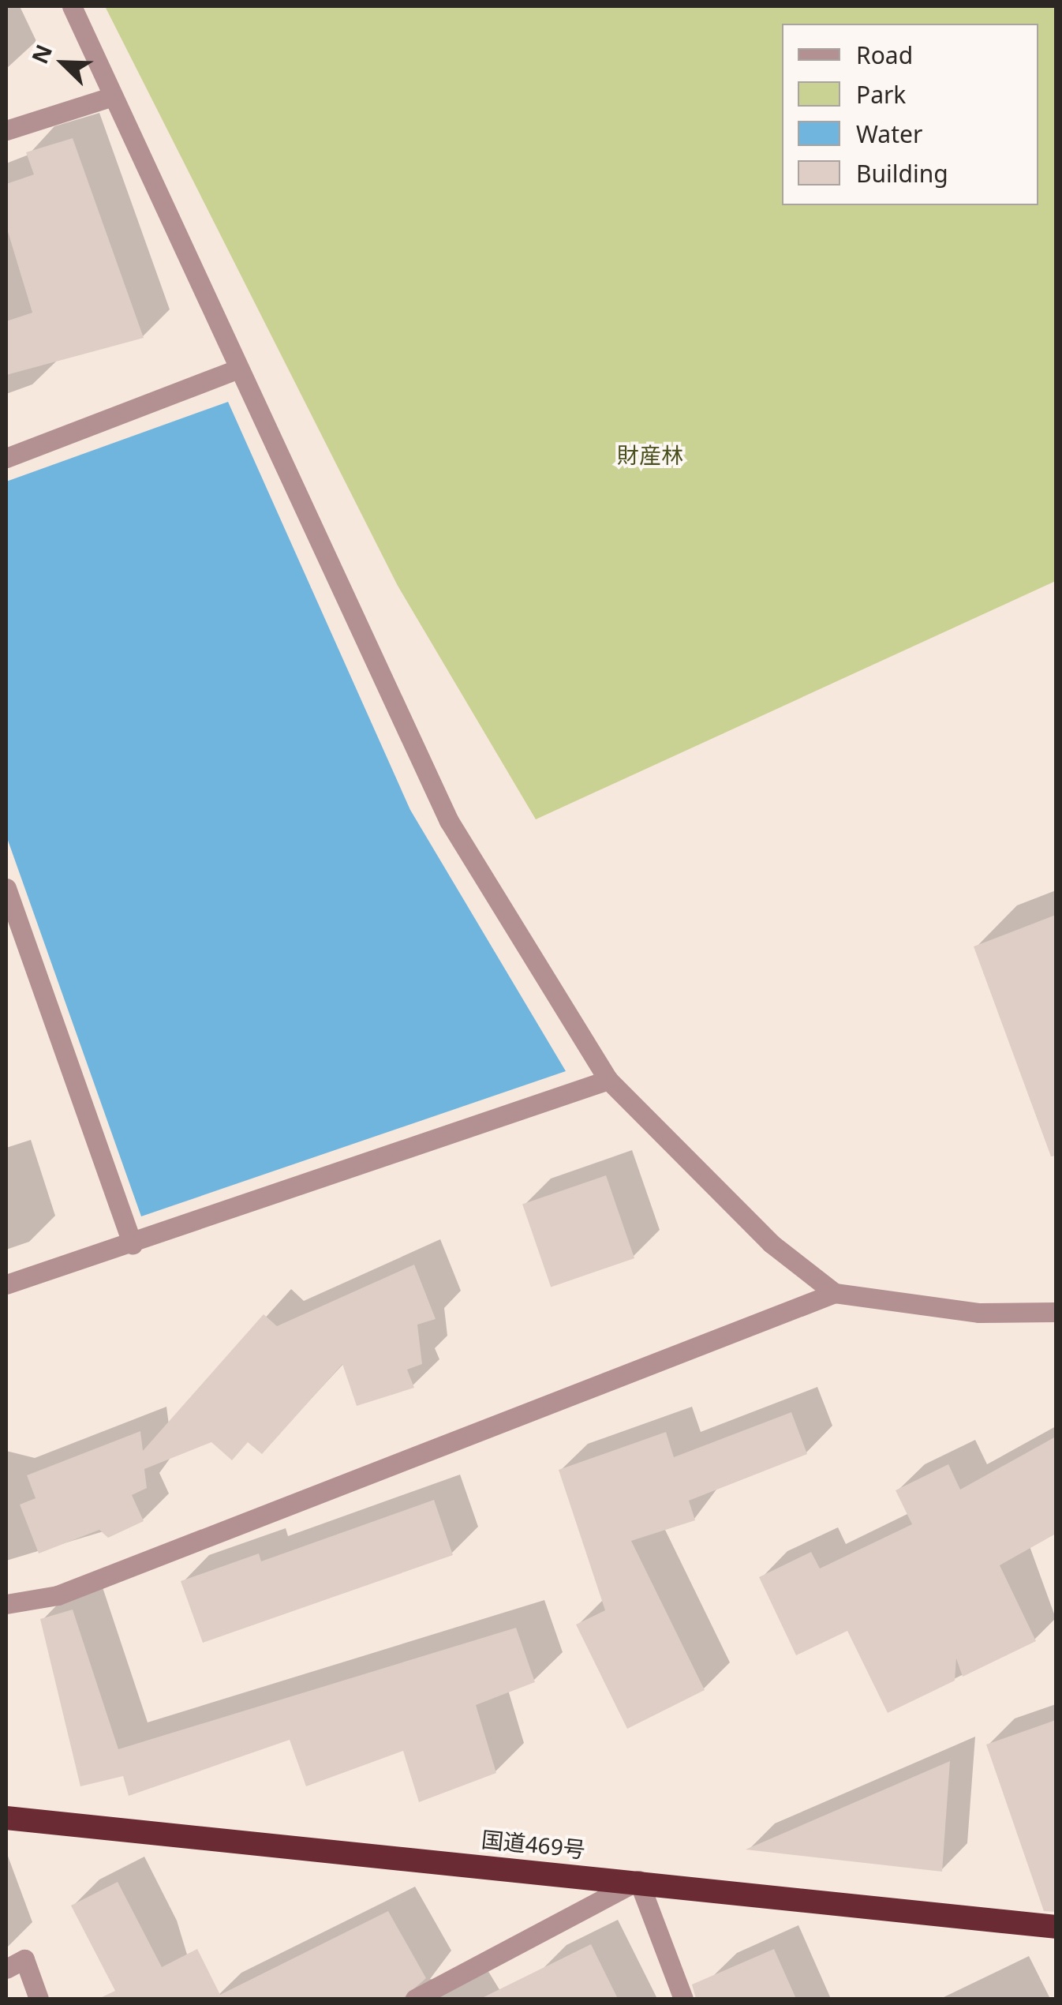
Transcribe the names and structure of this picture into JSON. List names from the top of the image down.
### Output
{
  "streets": {
    "highway": ["国道469号"]
  },
  "parks": ["財産林"],
  "legend": [
    "Road",
    "Park",
    "Water",
    "Building"
  ],
  "north": "top left"
}
